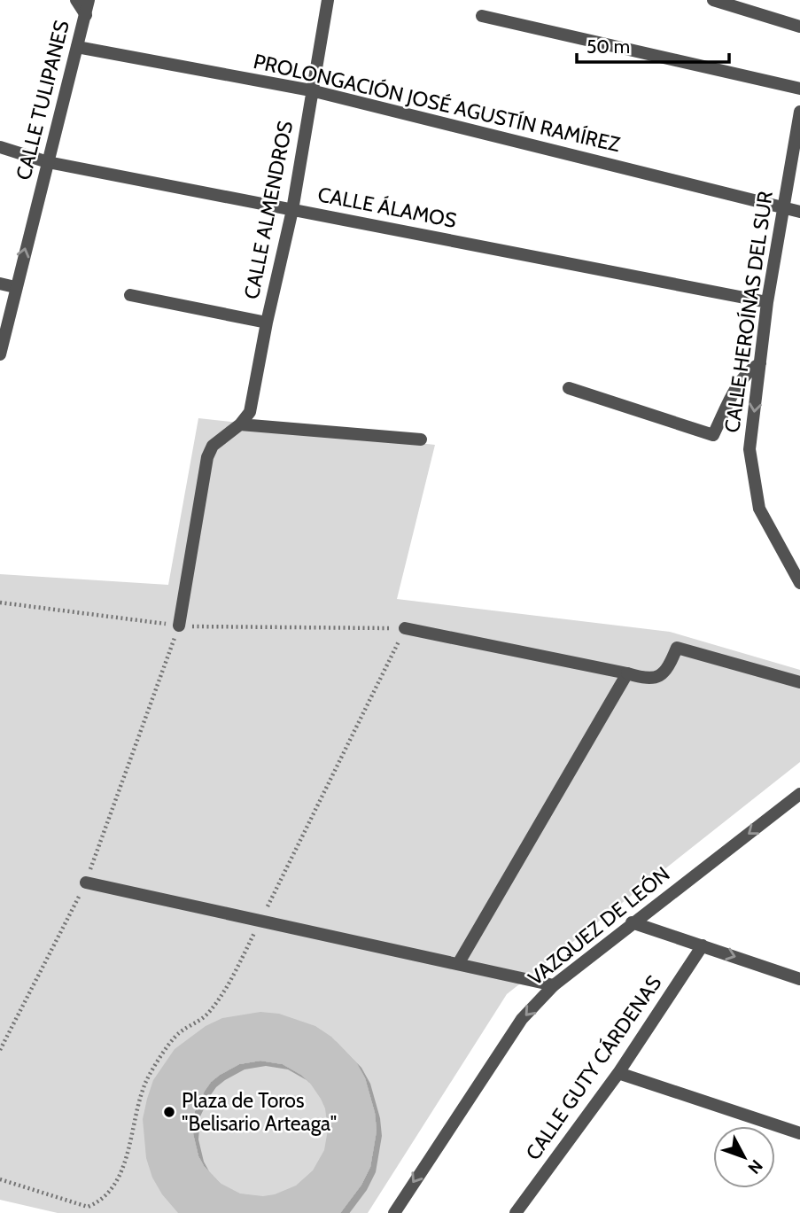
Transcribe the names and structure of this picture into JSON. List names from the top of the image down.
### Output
{
  "streets": {
    "street": [
      "CALLE TULIPANES",
      "PROLONGACIÓN JOSÉ AGUSTÍN RAMÍREZ",
      "CALLE ÁLAMOS",
      "CALLE ALMENDROS",
      "CALLE HEROÍNAS DEL SUR",
      "VAZQUEZ DE LEÓN",
      "CALLE GUTY CÁRDENAS"
    ]
  },
  "crossings": [
    ["CALLE TULIPANES", "PROLONGACIÓN JOSÉ AGUSTÍN RAMÍREZ"],
    ["CALLE TULIPANES", "CALLE ÁLAMOS"],
    ["PROLONGACIÓN JOSÉ AGUSTÍN RAMÍREZ", "CALLE ALMENDROS"],
    ["PROLONGACIÓN JOSÉ AGUSTÍN RAMÍREZ", "CALLE HEROÍNAS DEL SUR"],
    ["CALLE ÁLAMOS", "CALLE ALMENDROS"],
    ["CALLE ÁLAMOS", "CALLE HEROÍNAS DEL SUR"]
  ],
  "one_way": ["CALLE TULIPANES", "CALLE HEROÍNAS DEL SUR", "VAZQUEZ DE LEÓN"],
  "places": ["Plaza de Toros \"Belisario Arteaga\""],
  "scale_bar": "50 m",
  "north": "bottom right"
}
